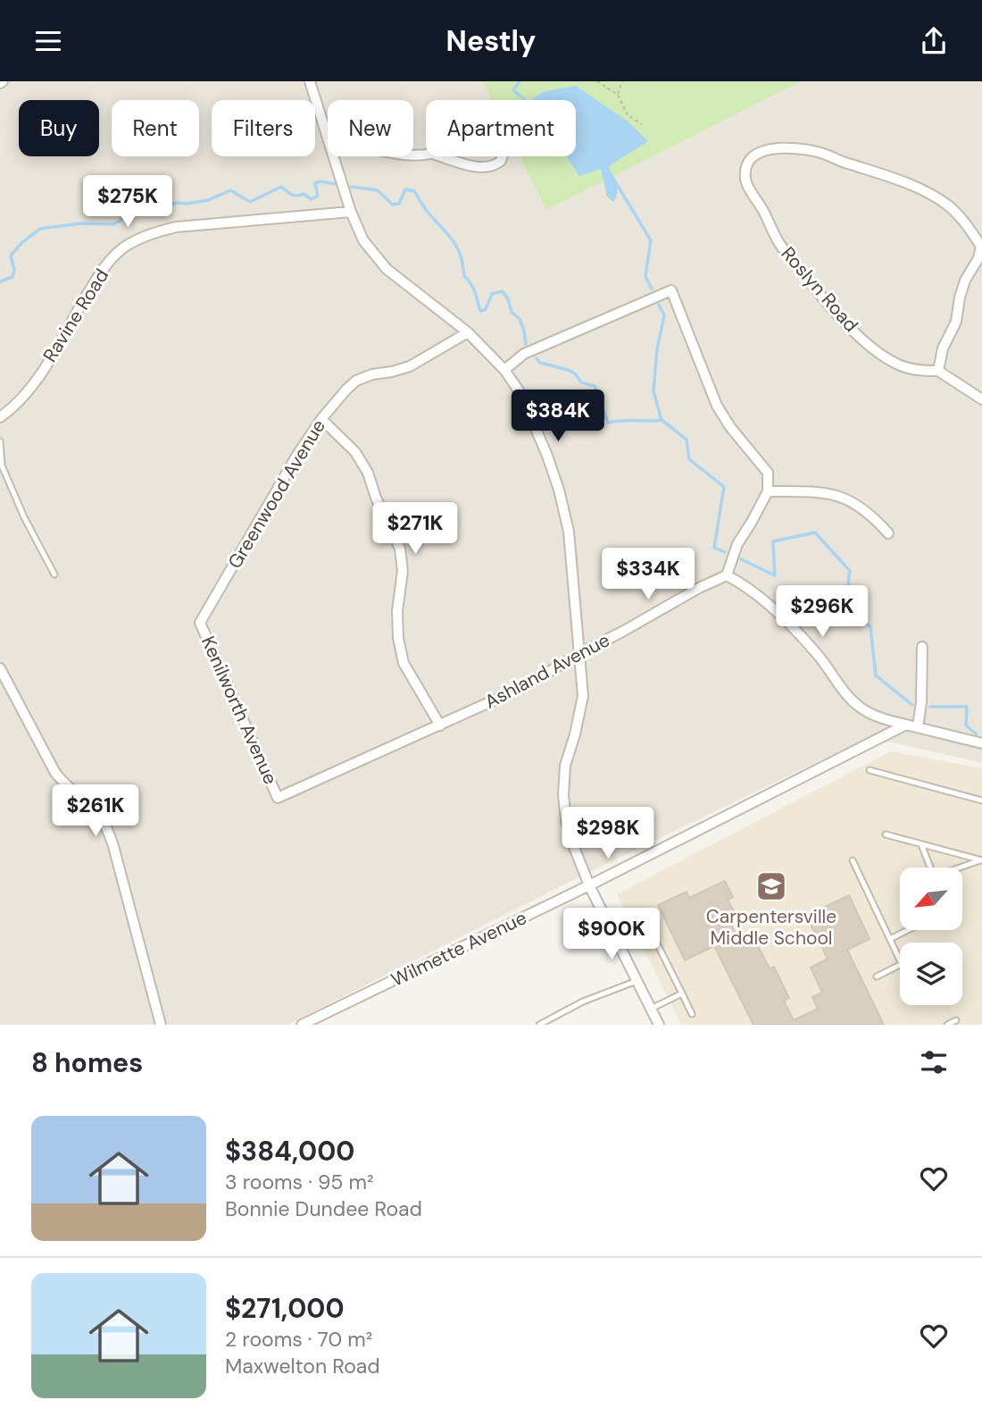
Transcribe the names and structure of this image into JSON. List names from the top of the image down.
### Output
{
  "streets": {
    "street": [
      "Roslyn Road",
      "Ravine Road",
      "Greenwood Avenue",
      "Ashland Avenue",
      "Kenilworth Avenue",
      "Wilmette Avenue"
    ]
  },
  "crossings": [
    ["Greenwood Avenue", "Kenilworth Avenue"],
    ["Ashland Avenue", "Kenilworth Avenue"]
  ],
  "places": {
    "school or university": ["Carpentersville Middle School"]
  },
  "north": "bottom left",
  "page": {
    "header": "Nestly",
    "chip": [
      "Buy",
      "Rent",
      "Filters",
      "New",
      "Apartment"
    ],
    "price": [
      "$275K",
      "$384K",
      "$271K",
      "$334K",
      "$296K",
      "$261K",
      "$298K",
      "$900K"
    ],
    "heading": "8 homes",
    "list": [
      {
        "name": "$384,000",
        "note": "3 rooms · 95 m² · Bonnie Dundee Road"
      },
      {
        "name": "$271,000",
        "note": "2 rooms · 70 m² · Maxwelton Road"
      }
    ]
  }
}
